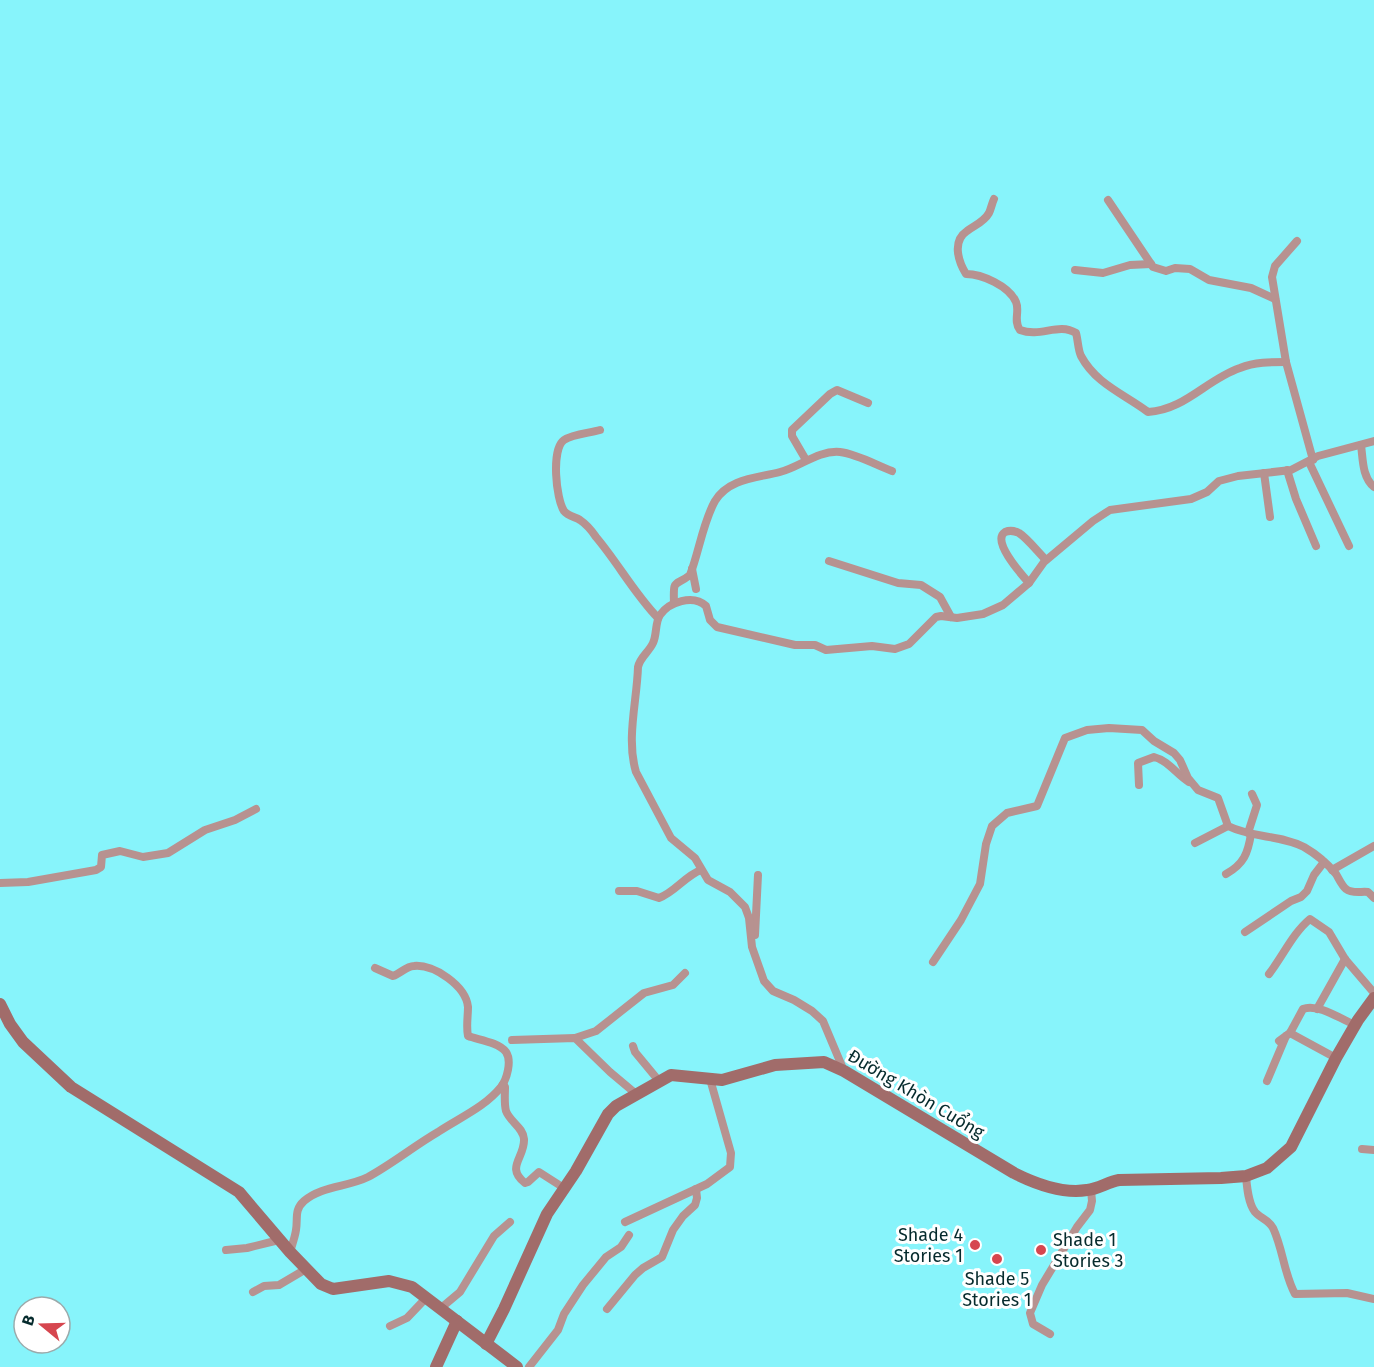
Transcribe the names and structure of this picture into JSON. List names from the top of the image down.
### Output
{
  "streets": {
    "street": ["Đường Khòn Cuổng"]
  },
  "places": ["Shade 4 Stories 1", "Shade 1 Stories 3", "Shade 5 Stories 1"],
  "north": "left"
}
